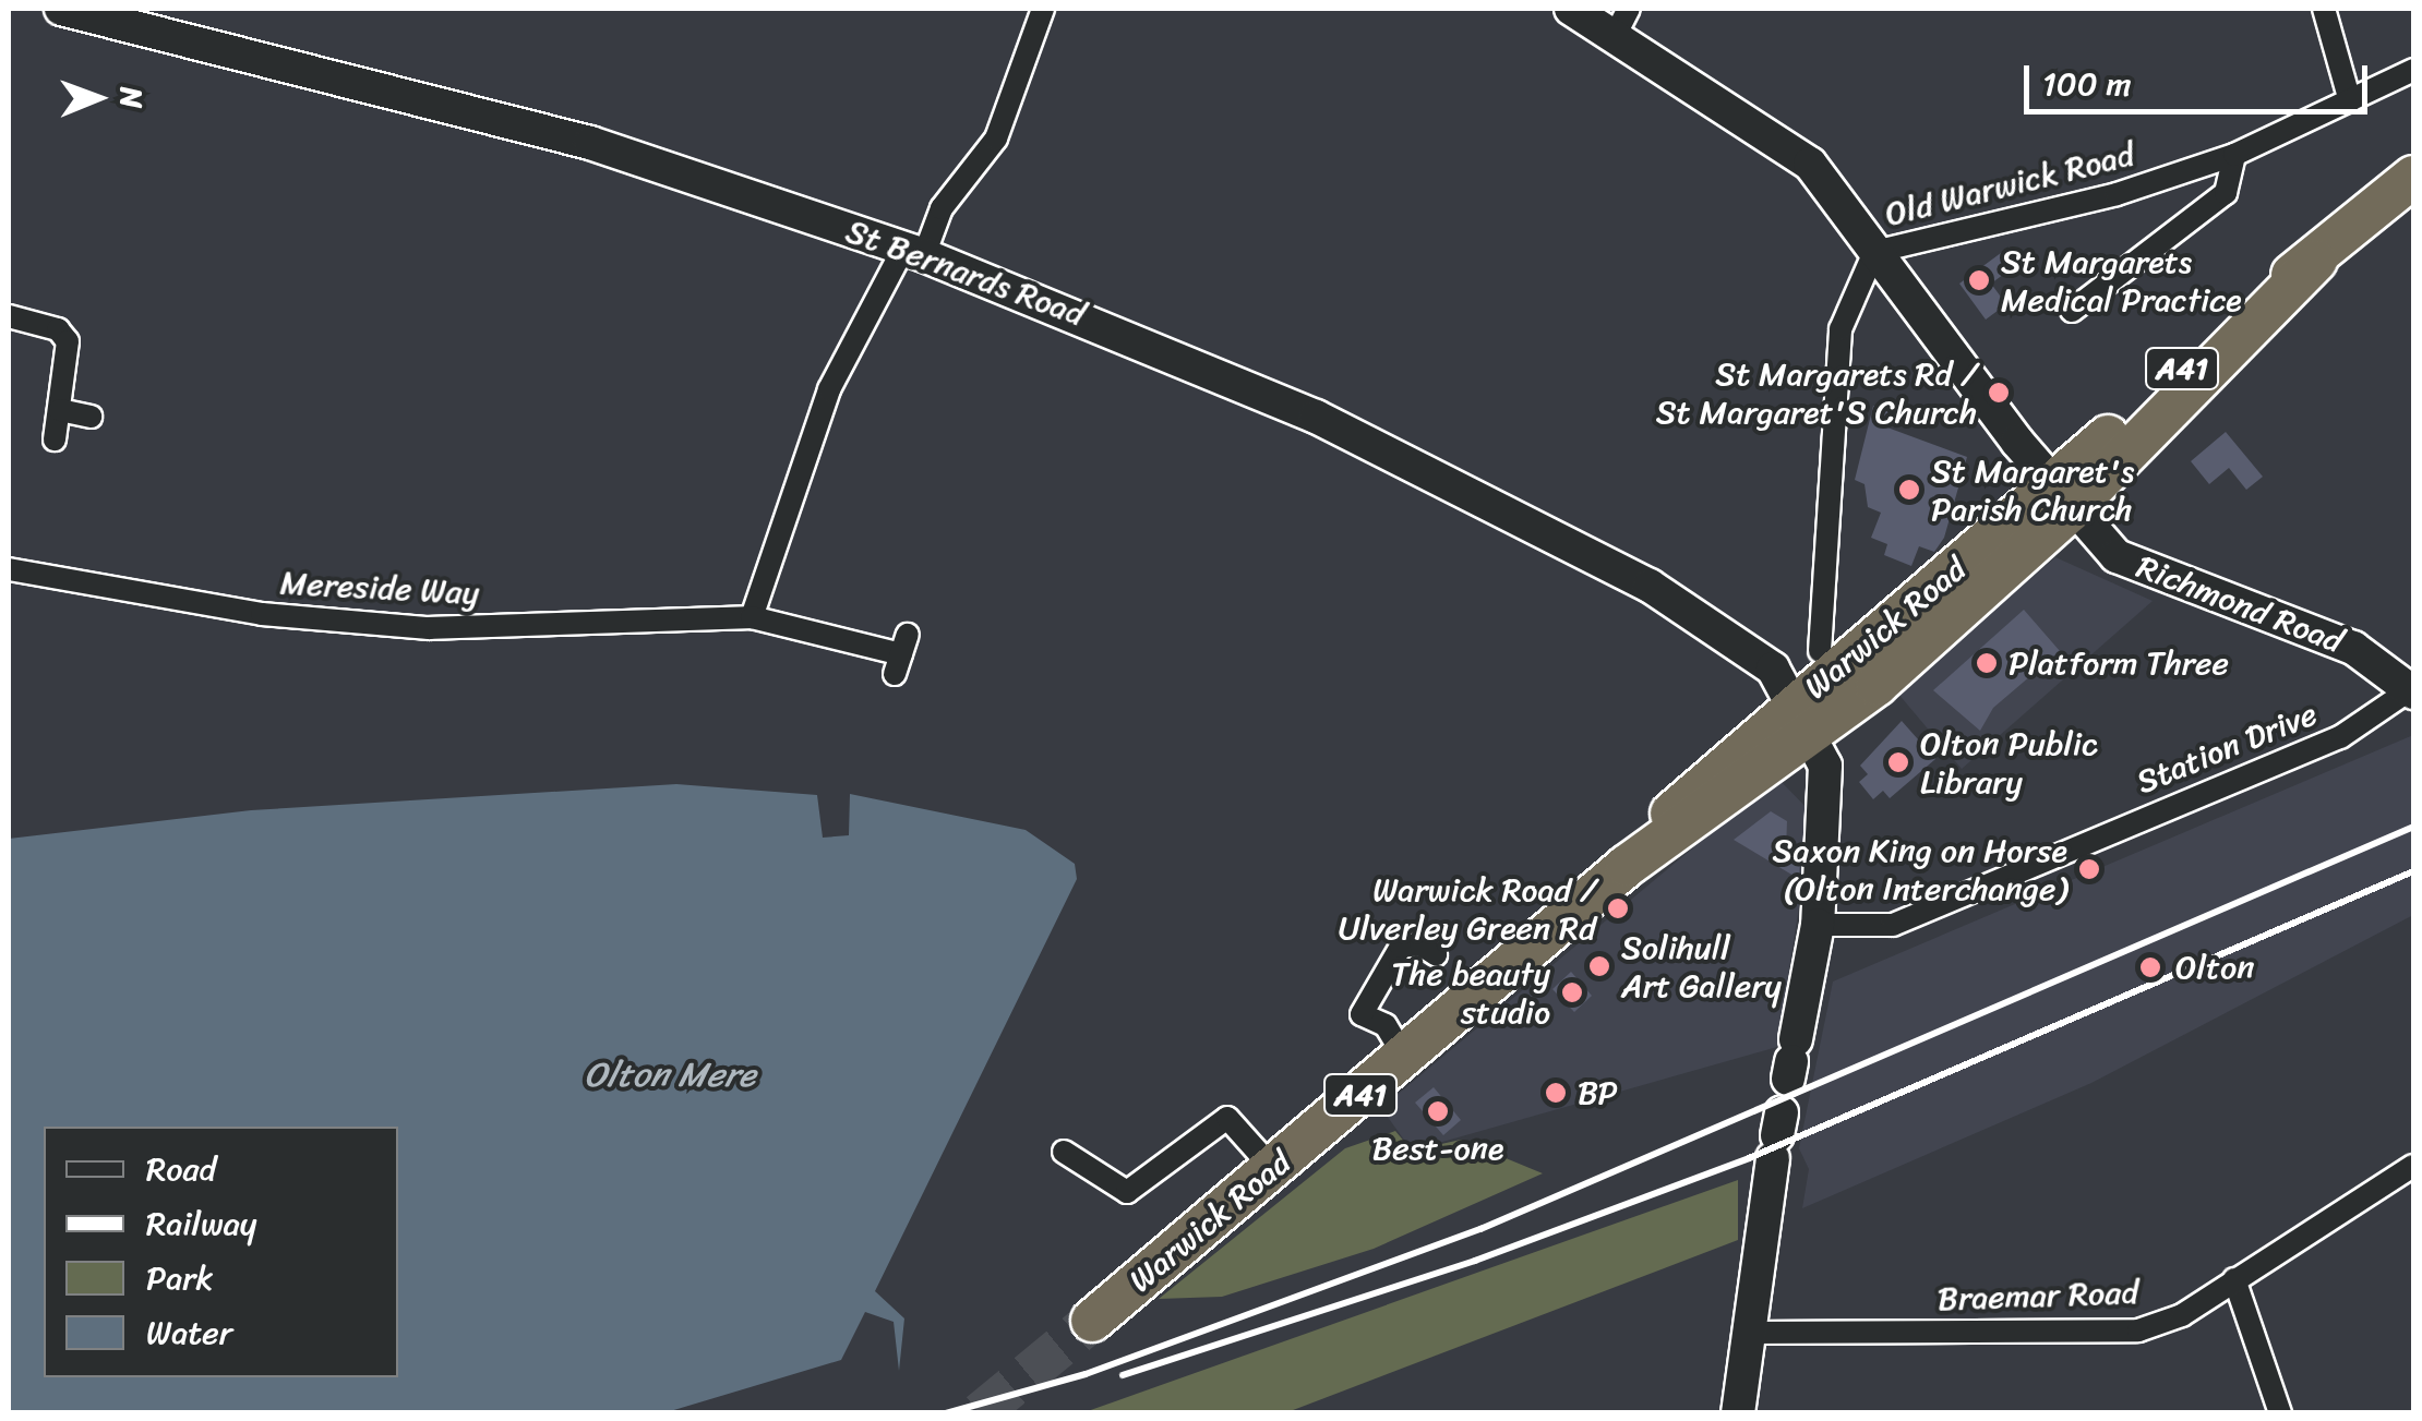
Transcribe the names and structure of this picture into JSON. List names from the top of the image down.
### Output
{
  "streets": {
    "highway": ["A41", "Warwick Road"],
    "street": [
      "Old Warwick Road",
      "St Bernards Road",
      "Mereside Way",
      "Richmond Road",
      "Station Drive",
      "Braemar Road"
    ]
  },
  "crossings": [
    ["Old Warwick Road", "Richmond Road"],
    ["St Bernards Road", "Warwick Road"],
    ["Richmond Road", "Warwick Road"],
    ["Richmond Road", "Station Drive"]
  ],
  "water": ["Olton Mere"],
  "places": [
    "St Margarets Medical Practice",
    "St Margarets Rd / St Margaret'S Church",
    "St Margaret's Parish Church",
    "Platform Three",
    "Olton Public Library",
    "Saxon King on Horse (Olton Interchange)",
    "Warwick Road / Ulverley Green Rd",
    "Solihull Art Gallery",
    "Olton",
    "The beauty studio",
    "BP",
    "Best-one"
  ],
  "legend": [
    "Road",
    "Railway",
    "Park",
    "Water"
  ],
  "scale_bar": "100 m",
  "north": "right"
}
